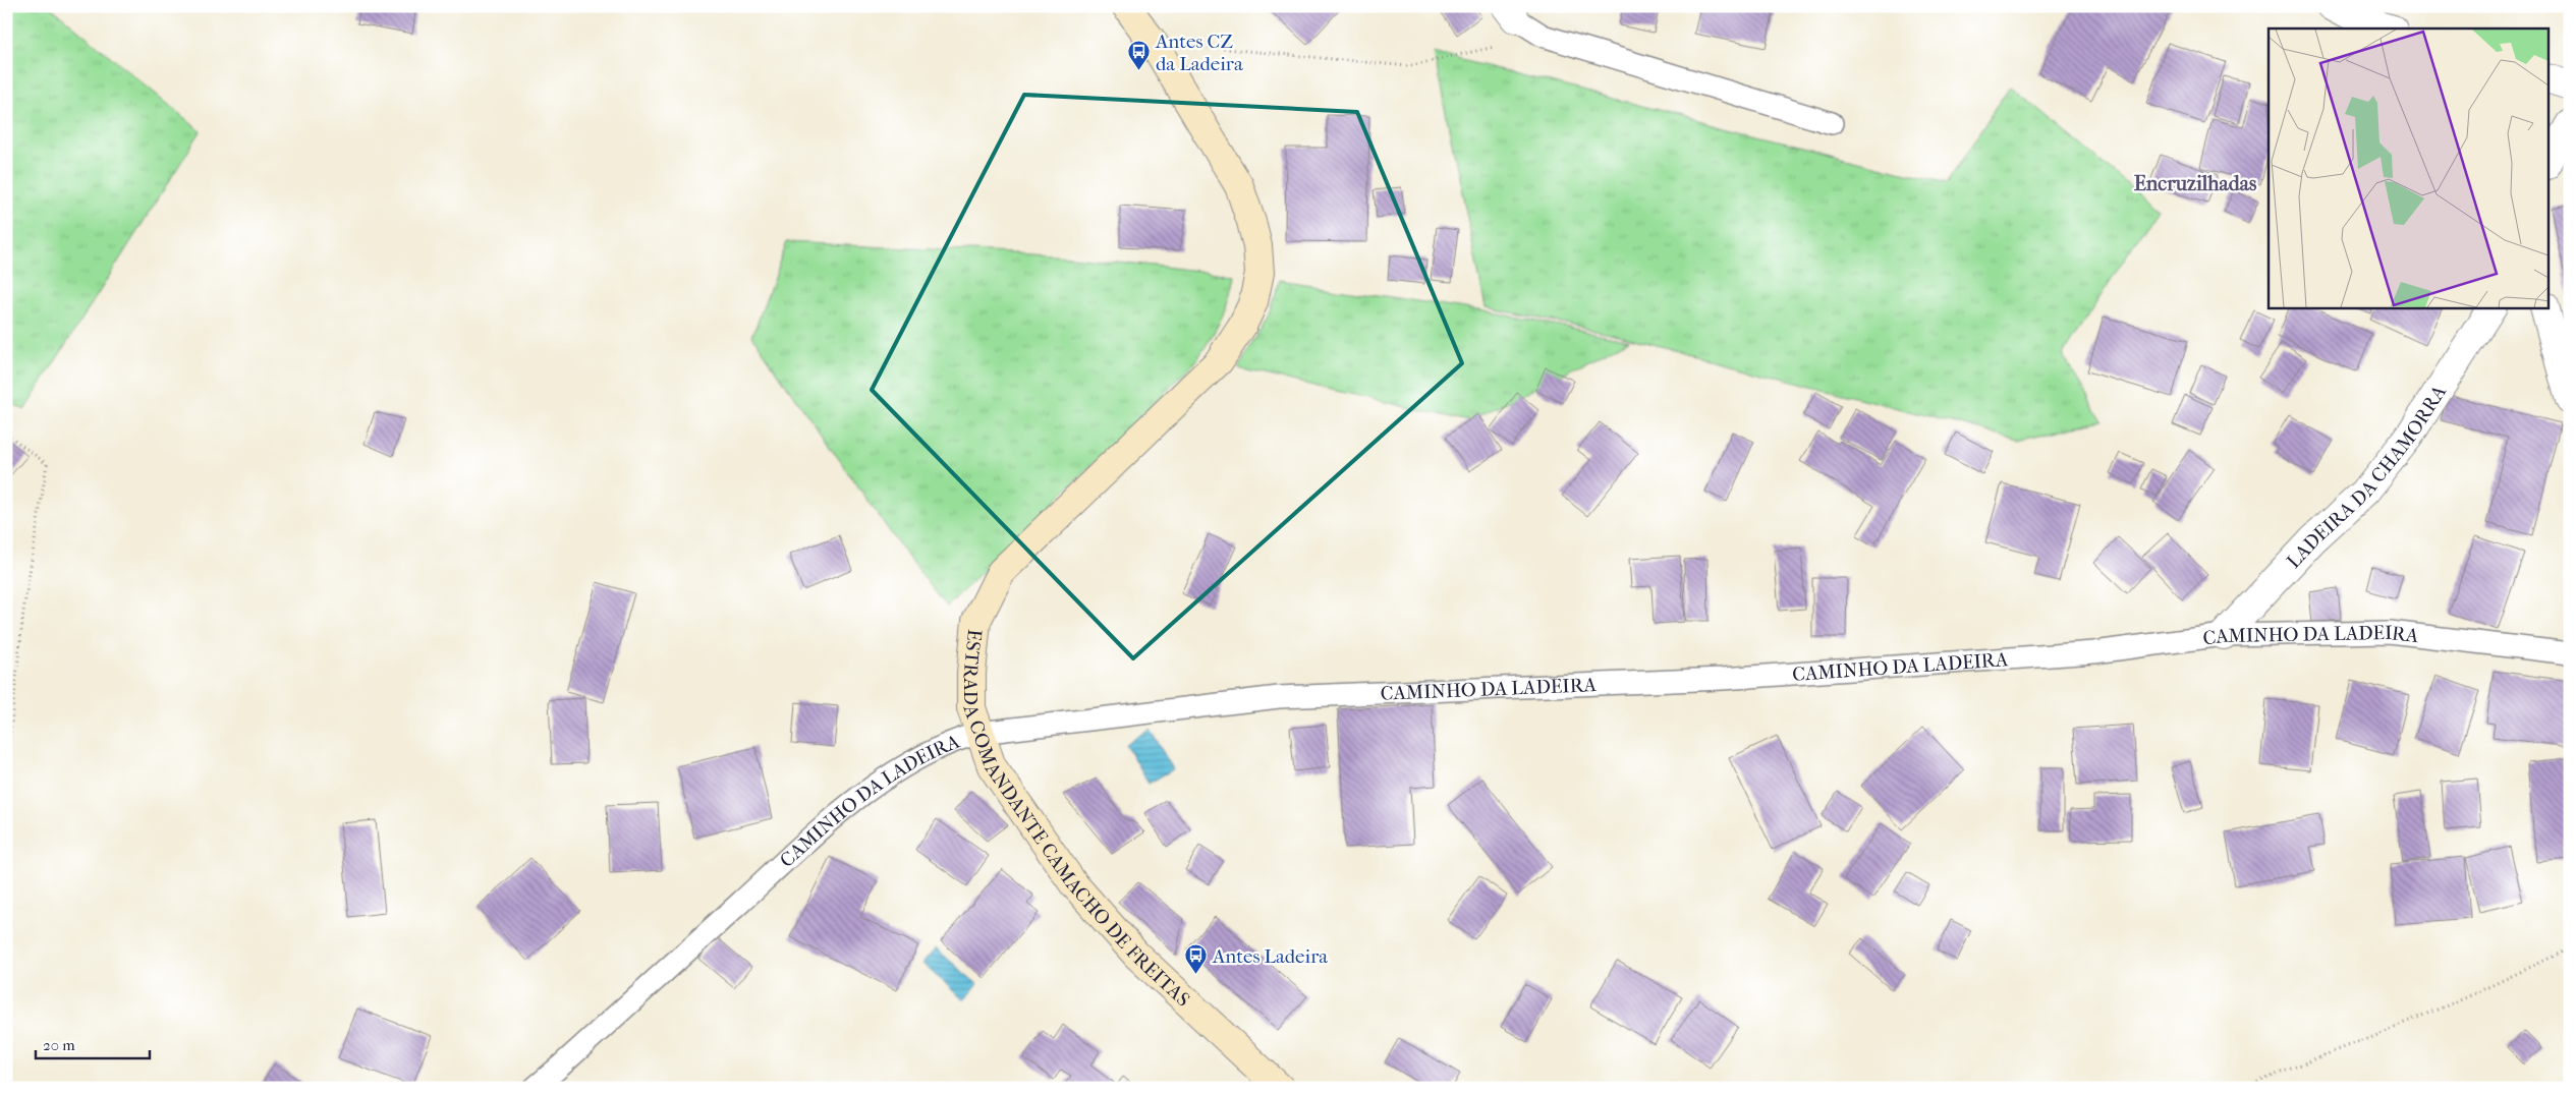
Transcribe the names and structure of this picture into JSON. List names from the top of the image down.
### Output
{
  "streets": {
    "main road": ["ESTRADA COMANDANTE CAMACHO DE FREITAS"],
    "street": ["LADEIRA DA CHAMORRA"],
    "lane": ["CAMINHO DA LADEIRA"]
  },
  "crossings": [
    ["LADEIRA DA CHAMORRA", "CAMINHO DA LADEIRA"],
    ["CAMINHO DA LADEIRA", "ESTRADA COMANDANTE CAMACHO DE FREITAS"]
  ],
  "districts": ["Encruzilhadas"],
  "places": {
    "bus stop": ["Antes CZ da Ladeira", "Antes Ladeira"]
  },
  "scale_bar": "20 m"
}
